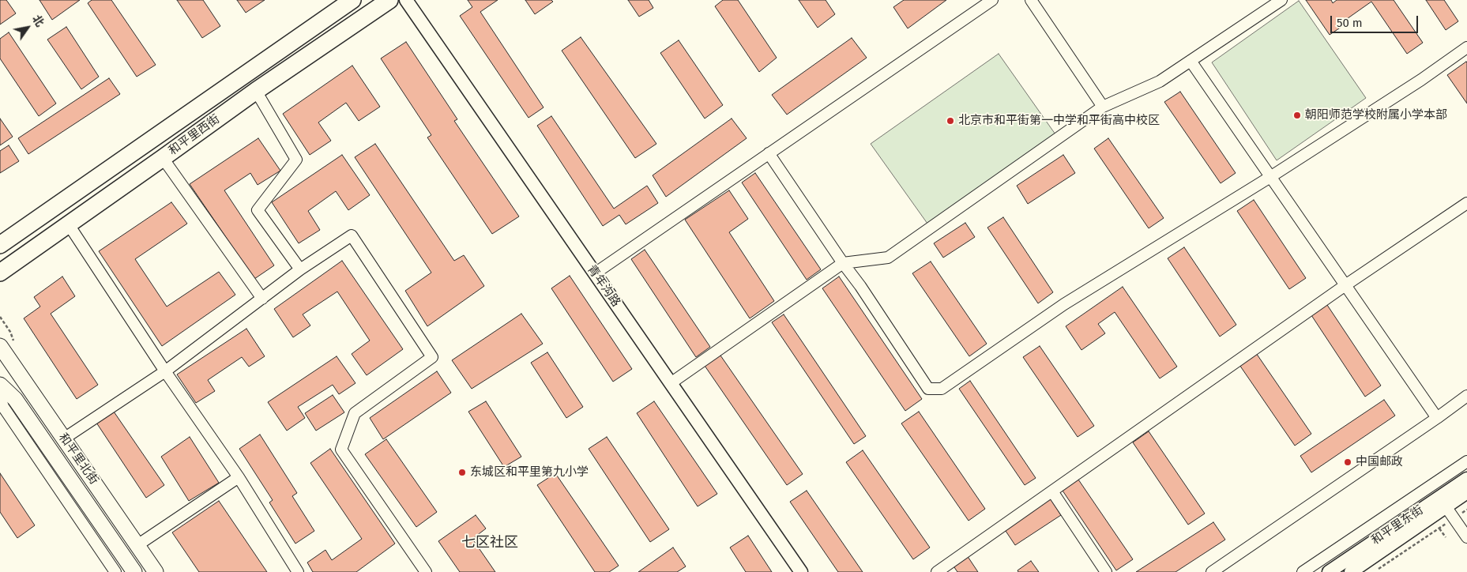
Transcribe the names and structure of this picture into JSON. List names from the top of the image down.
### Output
{
  "streets": {
    "main road": ["和平里西街", "和平里北街"],
    "street": ["青年沟路", "和平里东街"]
  },
  "districts": ["七区社区"],
  "places": [
    "朝阳师范学校附属小学本部",
    "北京市和平街第一中学和平街高中校区",
    "中国邮政",
    "东城区和平里第九小学"
  ],
  "scale_bar": "50 m",
  "north": "top right"
}
